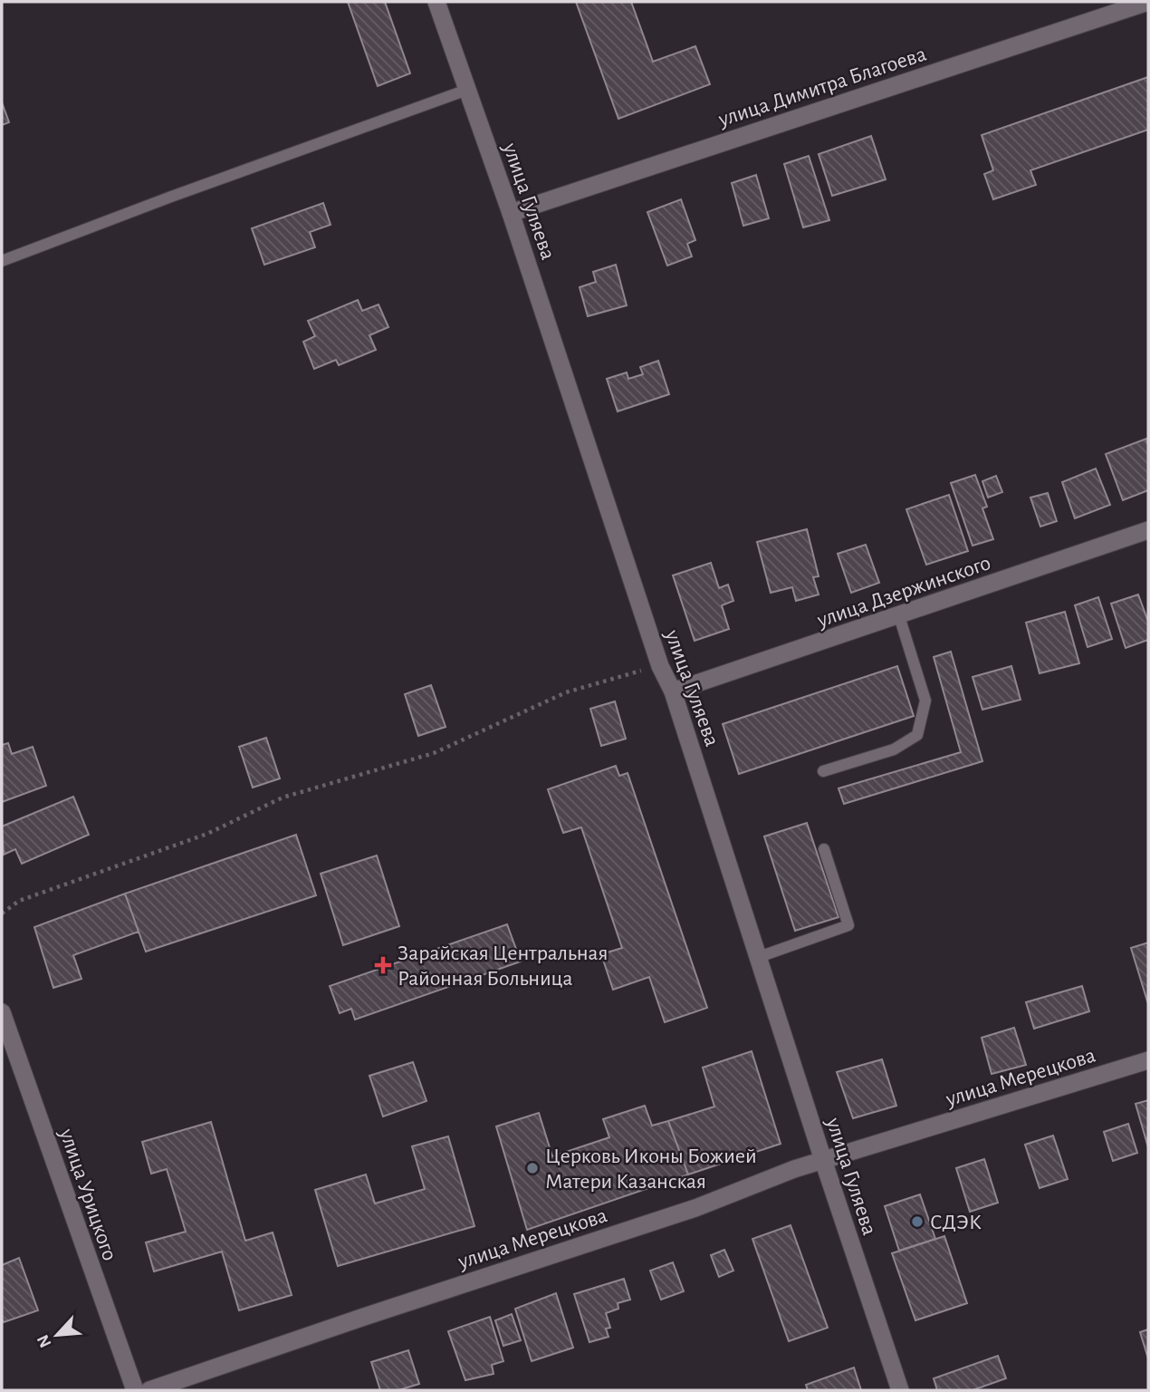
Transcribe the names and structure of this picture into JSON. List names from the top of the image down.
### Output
{
  "streets": {
    "street": [
      "улица Димитра Благоева",
      "улица Гуляева",
      "улица Дзержинского",
      "улица Мерецкова",
      "улица Урицкого"
    ]
  },
  "crossings": [
    ["улица Димитра Благоева", "улица Гуляева"],
    ["улица Гуляева", "улица Дзержинского"],
    ["улица Гуляева", "улица Мерецкова"]
  ],
  "places": {
    "health": ["Зарайская Центральная Районная Больница"],
    "other": ["Церковь Иконы Божией Матери Казанская", "СДЭК"]
  },
  "north": "bottom left"
}
